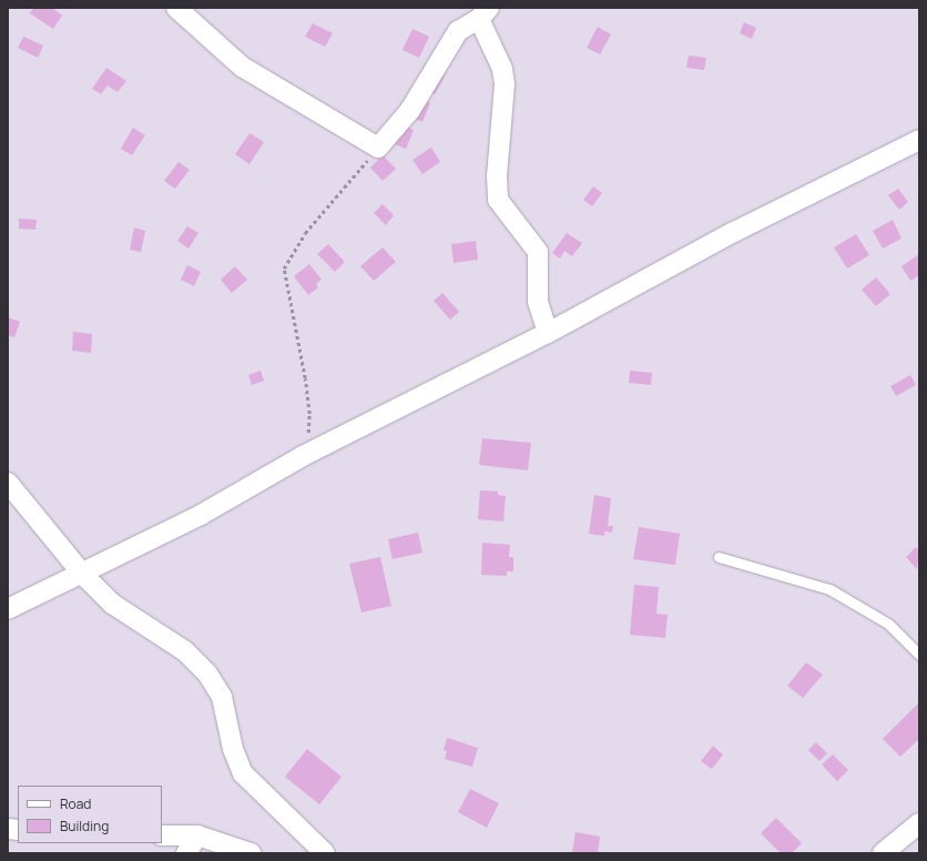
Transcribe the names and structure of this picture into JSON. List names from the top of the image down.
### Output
{
  "legend": ["Road", "Building"]
}
